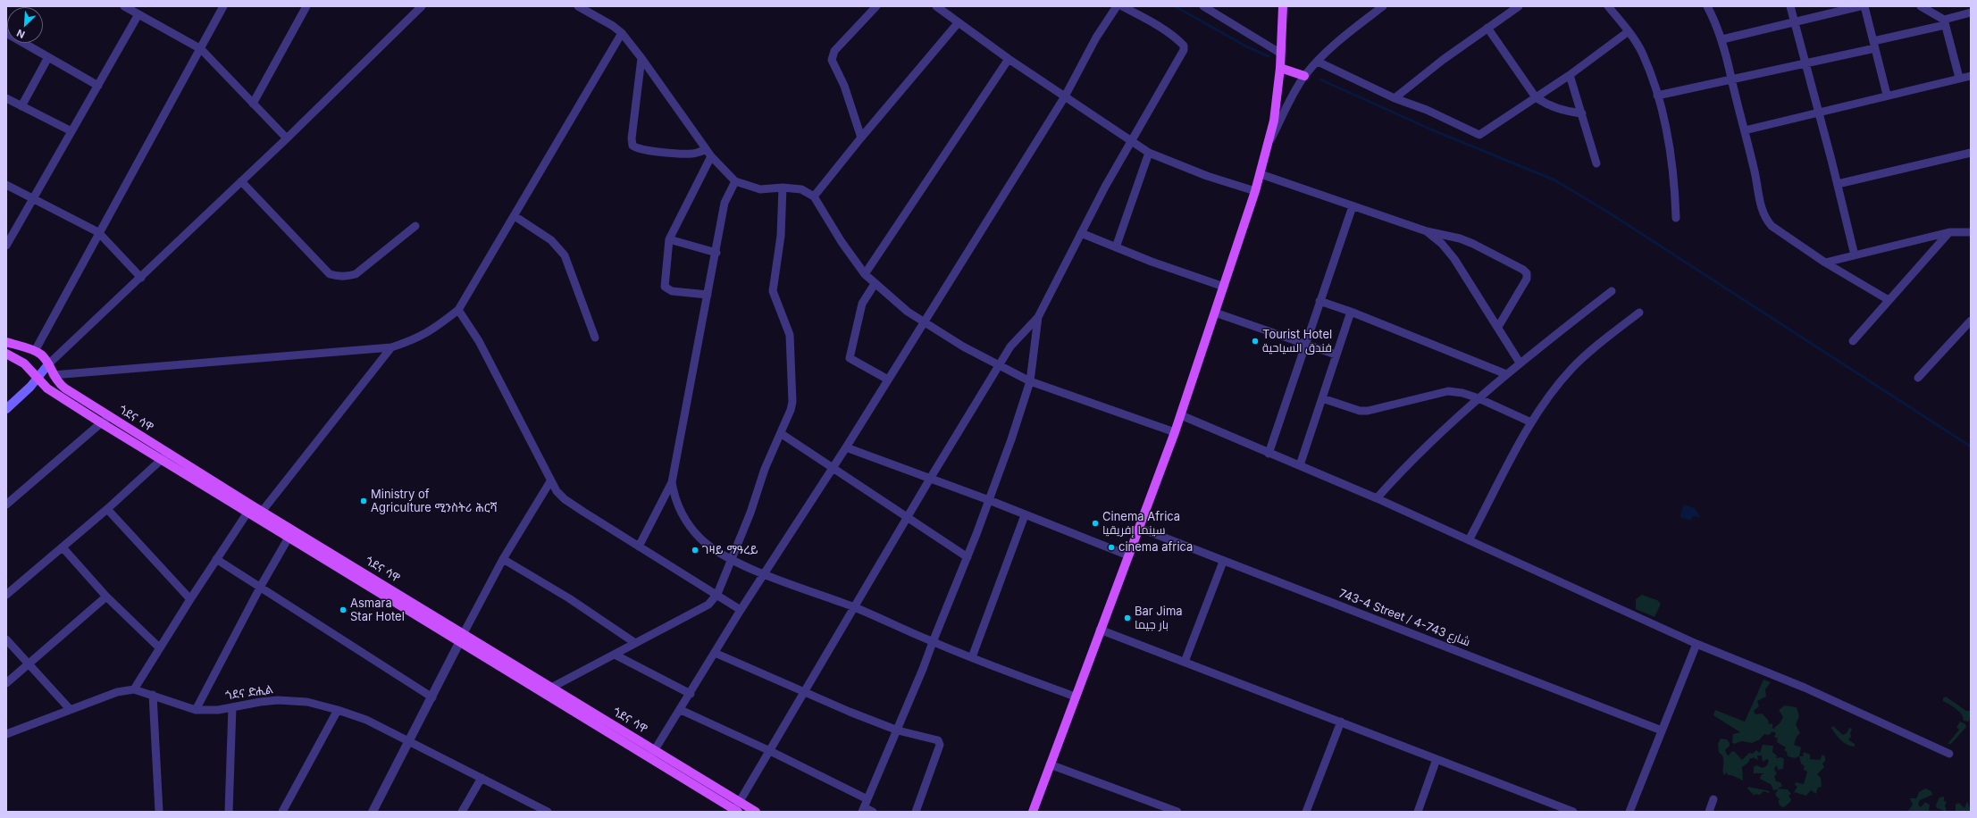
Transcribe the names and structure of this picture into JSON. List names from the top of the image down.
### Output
{
  "streets": {
    "main road": ["ጎደና ሳዋ"],
    "street": ["743-4 Street / شارع 743-4", "ጎደና ድሒል"]
  },
  "places": [
    "Tourist Hotel فندق السياحية",
    "Ministry of Agriculture ሚንስትሪ ሕርሻ",
    "Cinema Africa سينما إفريقيا",
    "cinema africa",
    "ገዛይ ማዓረይ",
    "Asmara Star Hotel",
    "Bar Jima بار جيما"
  ],
  "north": "bottom left"
}
